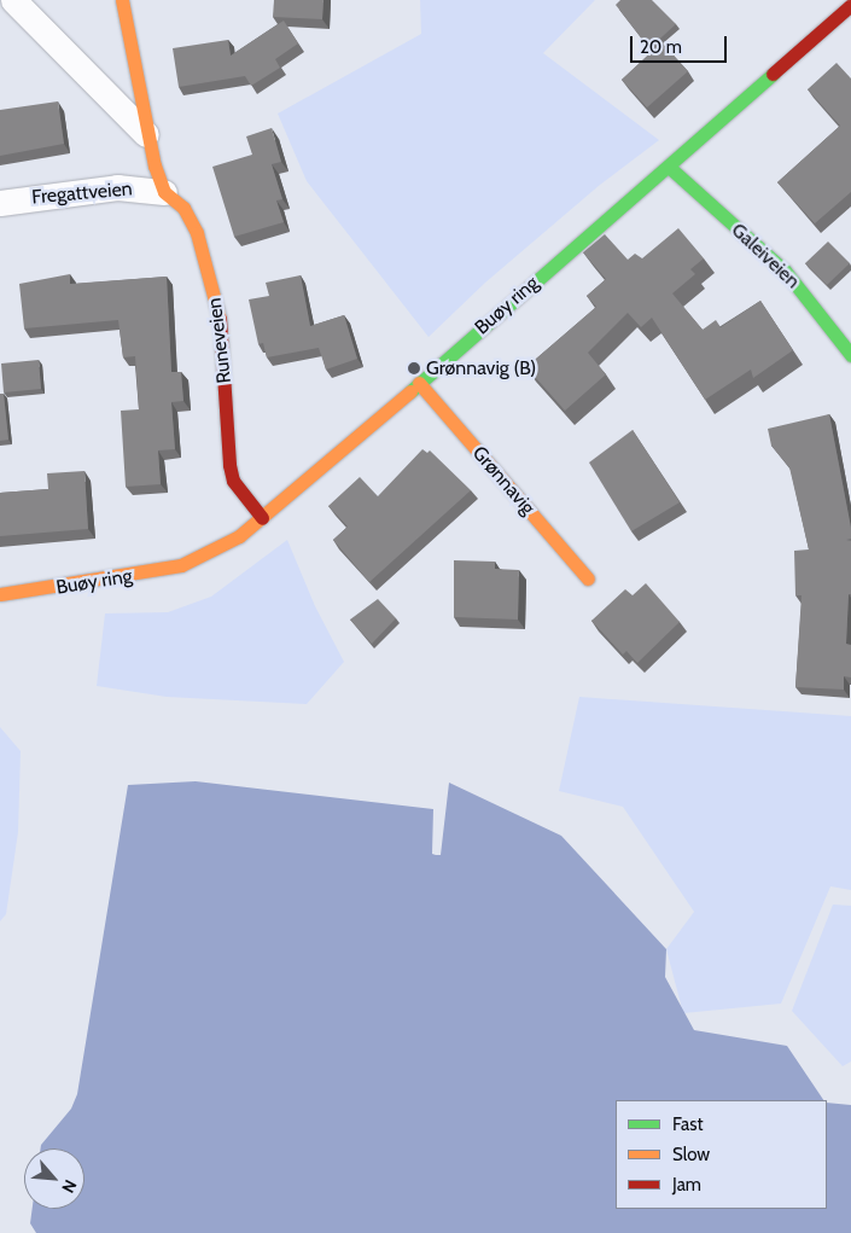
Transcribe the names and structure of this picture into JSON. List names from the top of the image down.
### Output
{
  "streets": {
    "street": [
      "Fregattveien",
      "Galeiveien",
      "Buøy ring",
      "Runeveien",
      "Grønnavig"
    ]
  },
  "crossings": [
    ["Fregattveien", "Runeveien"],
    ["Galeiveien", "Buøy ring"],
    ["Buøy ring", "Runeveien"],
    ["Buøy ring", "Grønnavig"]
  ],
  "places": ["Grønnavig (B)"],
  "legend": ["Fast", "Slow", "Jam"],
  "scale_bar": "20 m",
  "north": "bottom right"
}
